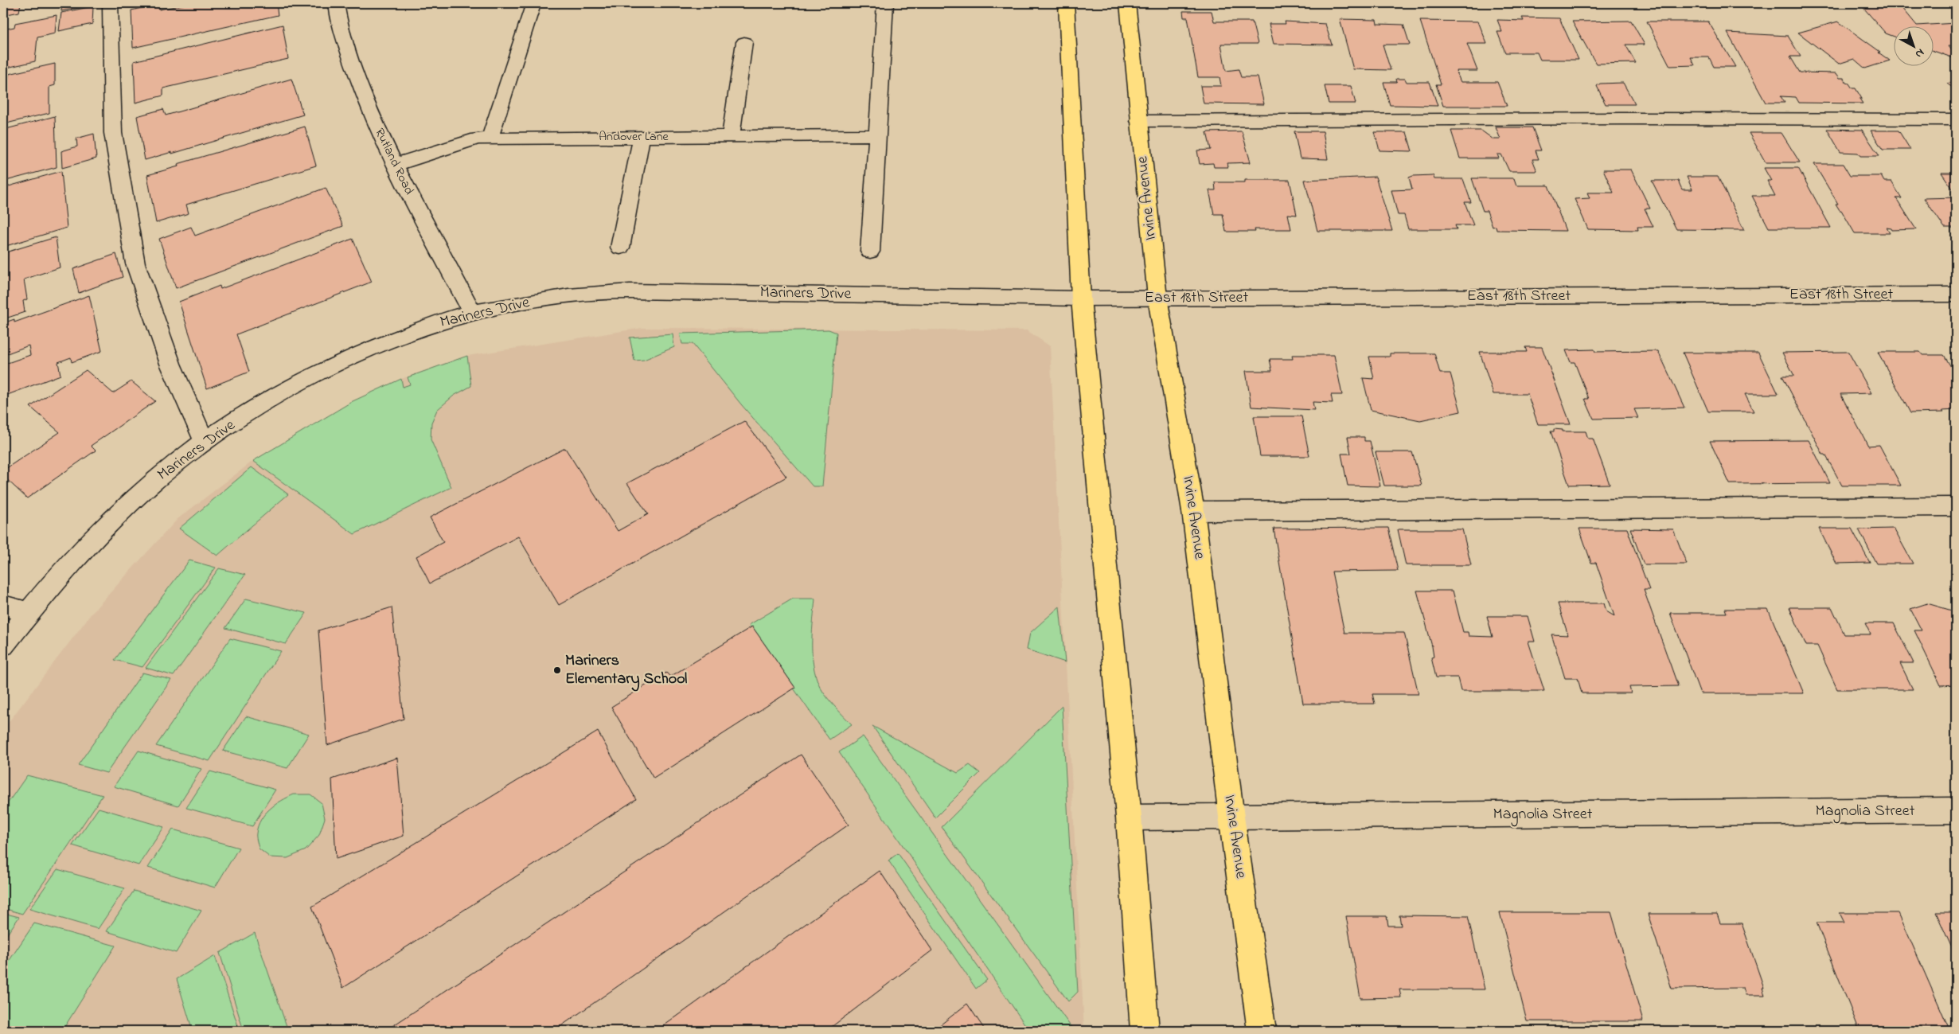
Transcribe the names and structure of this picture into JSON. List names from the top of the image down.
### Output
{
  "streets": {
    "main road": ["Irvine Avenue"],
    "street": [
      "Andover Lane",
      "Rutland Road",
      "Mariners Drive",
      "East 18th Street",
      "Magnolia Street"
    ]
  },
  "crossings": [
    ["Andover Lane", "Rutland Road"],
    ["Rutland Road", "Mariners Drive"],
    ["Irvine Avenue", "East 18th Street"],
    ["Irvine Avenue", "Magnolia Street"],
    ["Mariners Drive", "East 18th Street"]
  ],
  "places": ["Mariners Elementary School"],
  "north": "bottom right"
}
